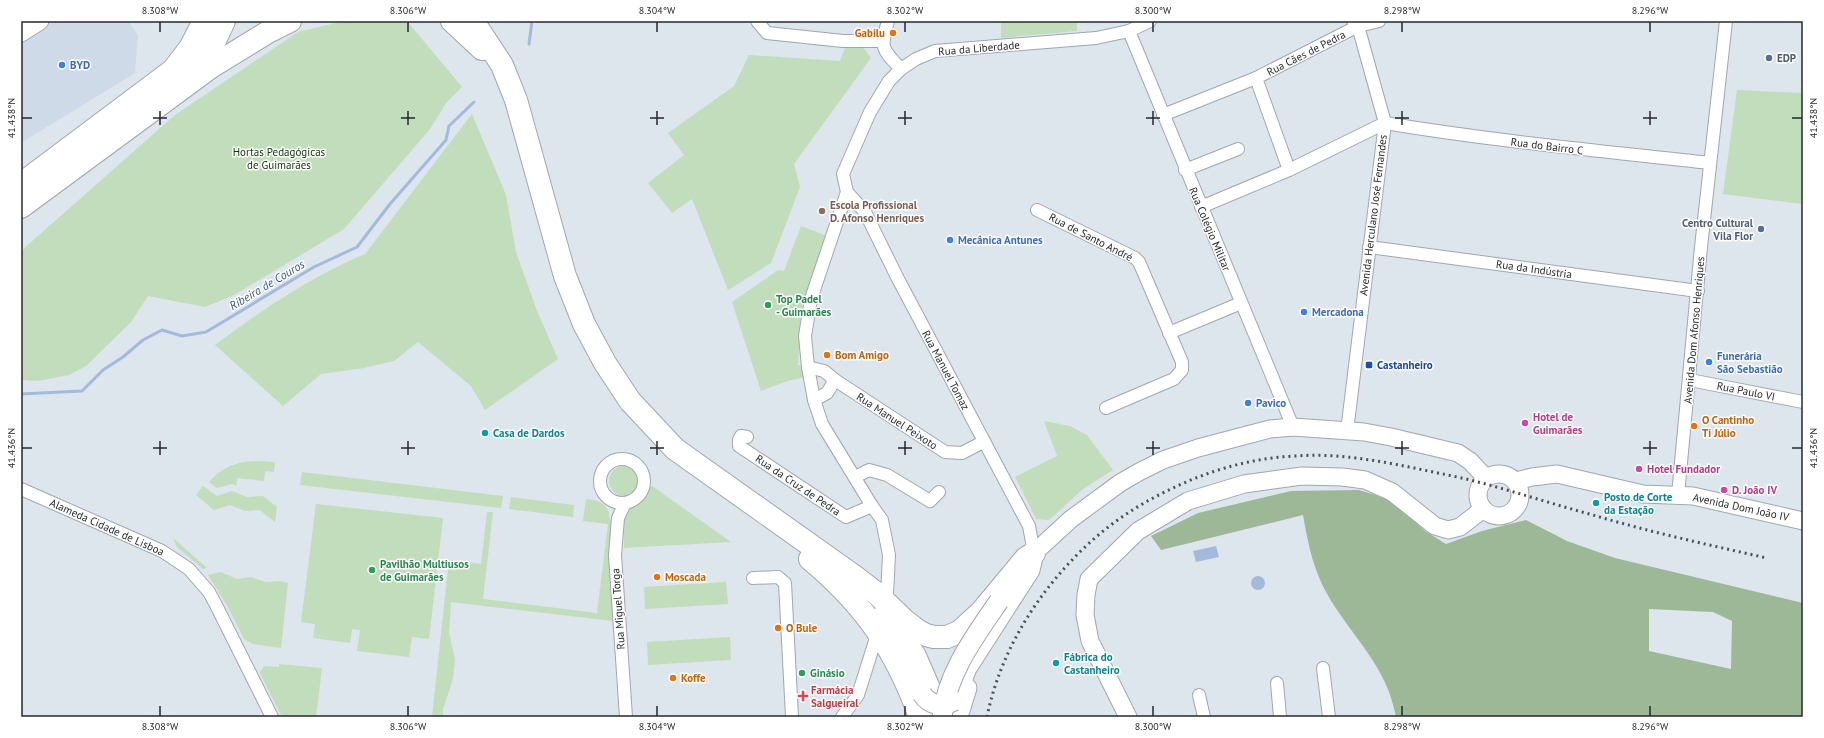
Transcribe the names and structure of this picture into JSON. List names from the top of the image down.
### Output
{
  "streets": {
    "street": [
      "Rua da Liberdade",
      "Rua Cães de Pedra",
      "Rua do Bairro C",
      "Avenida Herculano José Fernandes",
      "Rua Colégio Militar",
      "Rua de Santo André",
      "Rua da Indústria",
      "Avenida Dom Afonso Henriques",
      "Rua Manuel Tomaz",
      "Rua Paulo VI",
      "Rua Manuel Peixoto",
      "Rua da Cruz de Pedra",
      "Avenida Dom João IV",
      "Alameda Cidade de Lisboa",
      "Rua Miguel Torga"
    ]
  },
  "crossings": [
    ["Rua da Liberdade", "Rua Colégio Militar"],
    ["Rua da Liberdade", "Rua Manuel Tomaz"],
    ["Rua Cães de Pedra", "Avenida Herculano José Fernandes"],
    ["Rua do Bairro C", "Avenida Herculano José Fernandes"],
    ["Rua do Bairro C", "Avenida Dom Afonso Henriques"],
    ["Avenida Herculano José Fernandes", "Rua da Indústria"],
    ["Rua da Indústria", "Avenida Dom Afonso Henriques"],
    ["Avenida Dom Afonso Henriques", "Rua Paulo VI"],
    ["Avenida Dom Afonso Henriques", "Avenida Dom João IV"],
    ["Rua Manuel Tomaz", "Rua Manuel Peixoto"]
  ],
  "water": ["Ribeira de Couros"],
  "parks": ["Hortas Pedagógicas de Guimarães"],
  "places": {
    "other": [
      "Gabilu",
      "EDP",
      "BYD",
      "Escola Profissional D. Afonso Henriques",
      "Centro Cultural Vila Flor",
      "Mecânica Antunes",
      "Top Padel - Guimarães",
      "Mercadona",
      "Bom Amigo",
      "Funerária São Sebastião",
      "Pavico",
      "Hotel de Guimarães",
      "O Cantinho Ti Júlio",
      "Casa de Dardos",
      "Hotel Fundador",
      "D. João IV",
      "Posto de Corte da Estação",
      "Pavilhão Multiusos de Guimarães",
      "Moscada",
      "O Bule",
      "Fábrica do Castanheiro",
      "Ginásio",
      "Koffe"
    ],
    "transit": ["Castanheiro"],
    "health": ["Farmácia Salgueiral"]
  },
  "coordinates": [
    "8.308°W",
    "8.306°W",
    "8.304°W",
    "8.302°W",
    "8.300°W",
    "8.298°W",
    "8.296°W",
    "41.438°N",
    "41.436°N"
  ]
}
